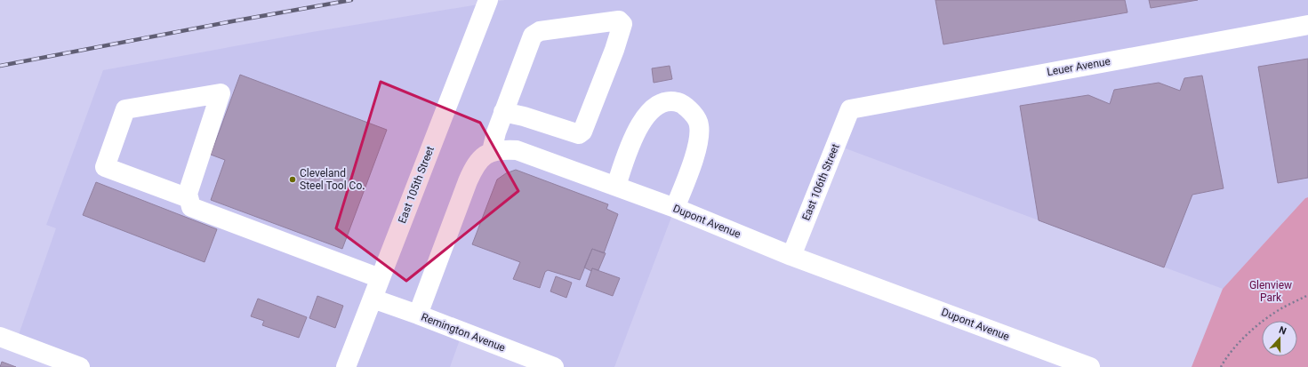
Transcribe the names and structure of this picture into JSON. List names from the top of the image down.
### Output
{
  "streets": {
    "street": [
      "Leuer Avenue",
      "East 106th Street",
      "East 105th Street",
      "Dupont Avenue",
      "Remington Avenue"
    ]
  },
  "crossings": [
    ["Leuer Avenue", "East 106th Street"],
    ["East 106th Street", "Dupont Avenue"],
    ["East 105th Street", "Remington Avenue"]
  ],
  "parks": ["Glenview Park"],
  "places": ["Cleveland Steel Tool Co."],
  "north": "top"
}
